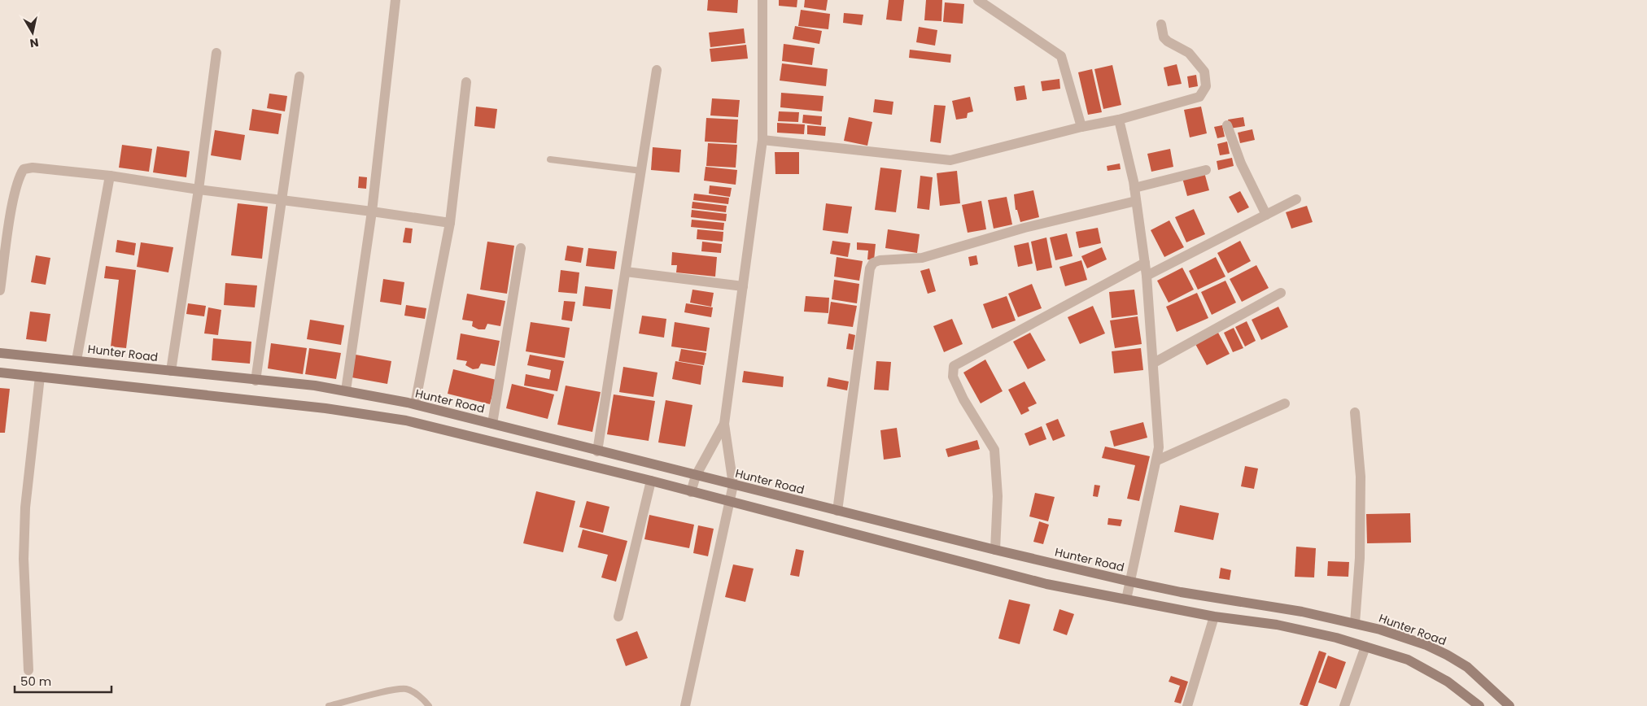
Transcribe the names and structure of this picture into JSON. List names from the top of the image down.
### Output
{
  "streets": {
    "main road": ["Hunter Road"]
  },
  "scale_bar": "50 m",
  "north": "bottom"
}
